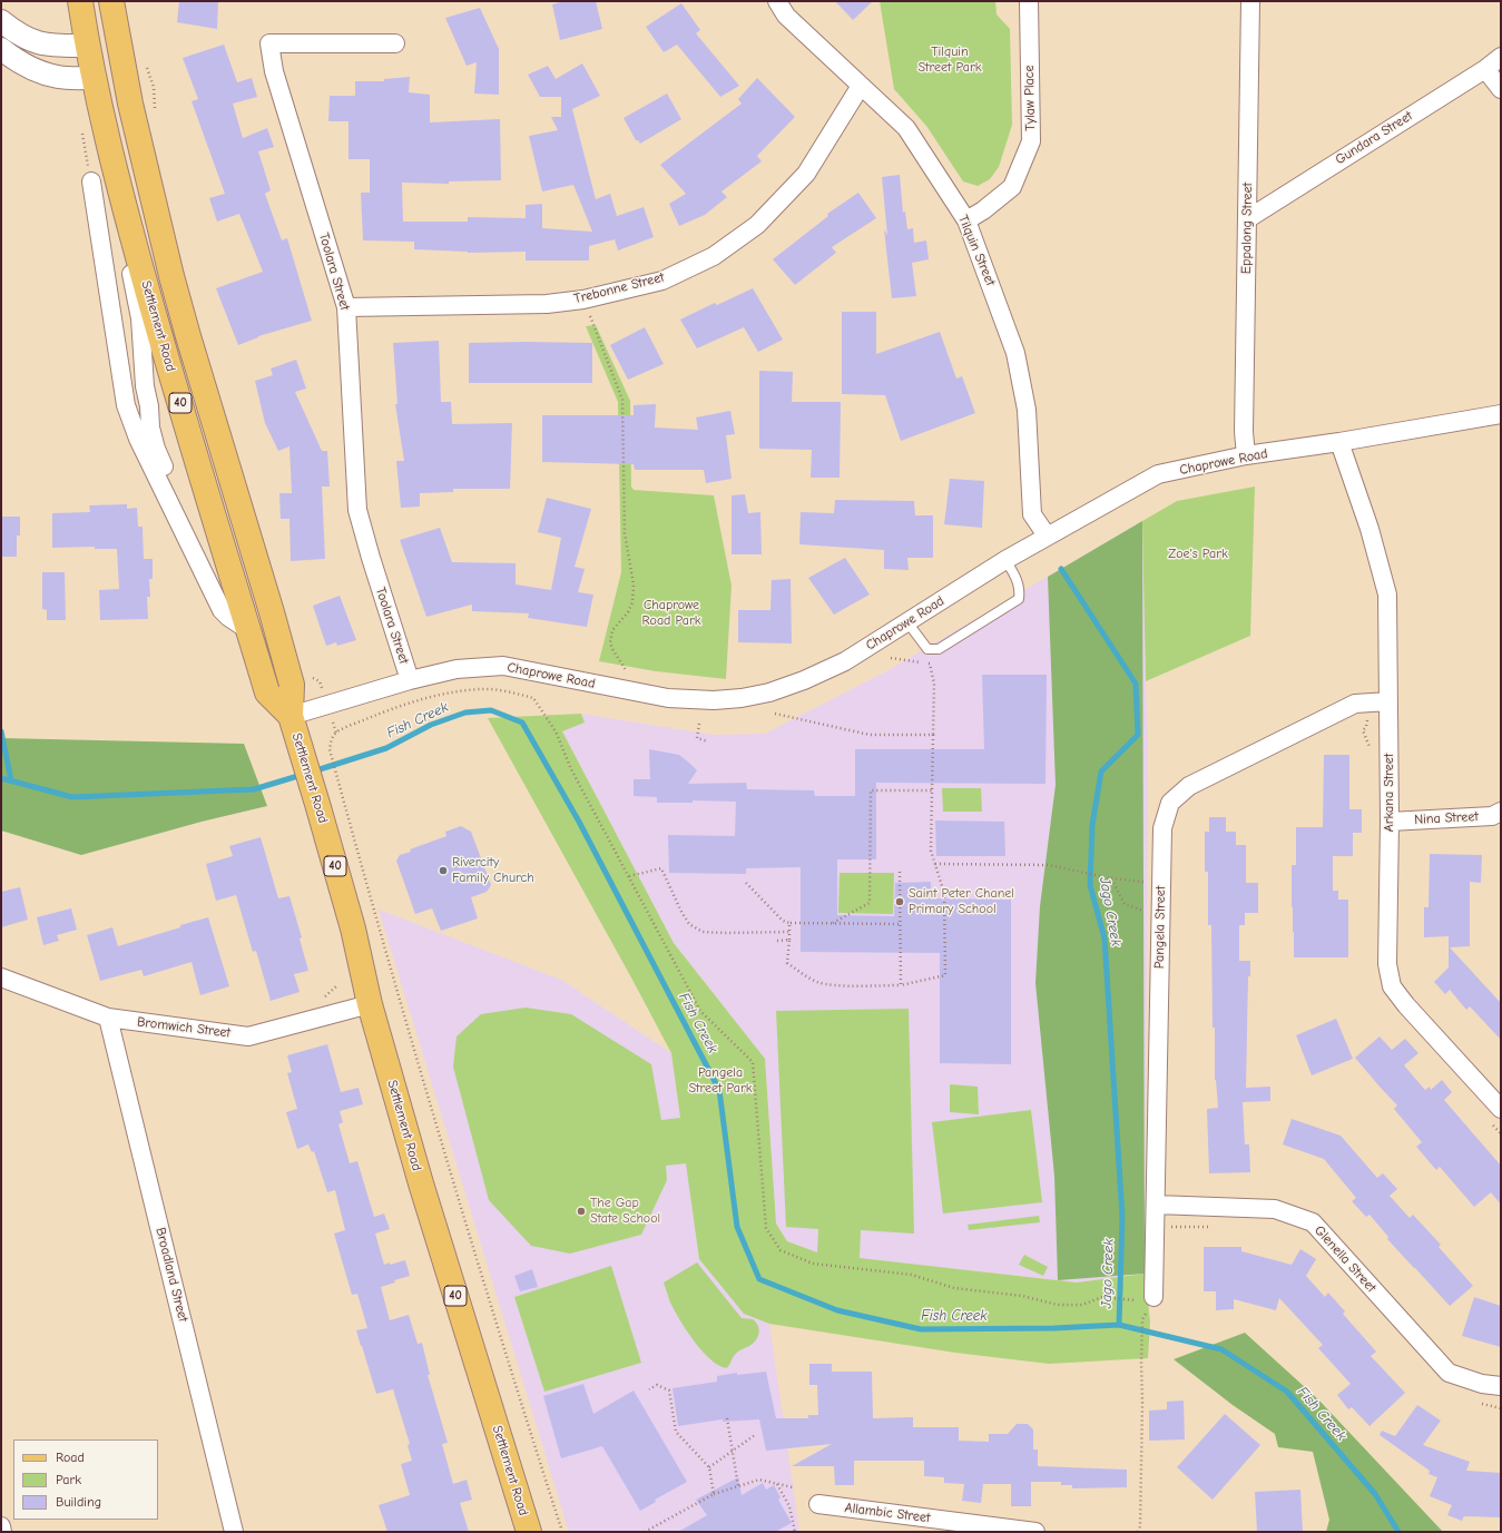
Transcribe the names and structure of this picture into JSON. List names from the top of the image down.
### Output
{
  "streets": {
    "main road": ["Settlement Road", "40"],
    "street": [
      "Tylaw Place",
      "Gundara Street",
      "Eppalong Street",
      "Tilquin Street",
      "Toolara Street",
      "Trebonne Street",
      "Chaprowe Road",
      "Arkana Street",
      "Nina Street",
      "Pangela Street",
      "Bromwich Street",
      "Glenella Street",
      "Broadland Street",
      "Allambic Street"
    ]
  },
  "crossings": [
    ["Tylaw Place", "Tilquin Street"],
    ["Gundara Street", "Eppalong Street"],
    ["Eppalong Street", "Chaprowe Road"],
    ["Tilquin Street", "Trebonne Street"],
    ["Tilquin Street", "Chaprowe Road"],
    ["Toolara Street", "Trebonne Street"],
    ["Toolara Street", "Chaprowe Road"],
    ["Settlement Road", "Chaprowe Road"],
    ["Settlement Road", "Bromwich Street"],
    ["Chaprowe Road", "Arkana Street"],
    ["Arkana Street", "Nina Street"],
    ["Arkana Street", "Pangela Street"],
    ["Pangela Street", "Glenella Street"],
    ["Bromwich Street", "Broadland Street"]
  ],
  "water": ["Fish Creek", "Jago Creek"],
  "parks": [
    "Tilquin Street Park",
    "Zoe's Park",
    "Chaprowe Road Park",
    "Pangela Street Park"
  ],
  "places": ["Rivercity Family Church", "Saint Peter Chanel Primary School", "The Gap State School"],
  "legend": ["Road", "Park", "Building"]
}
